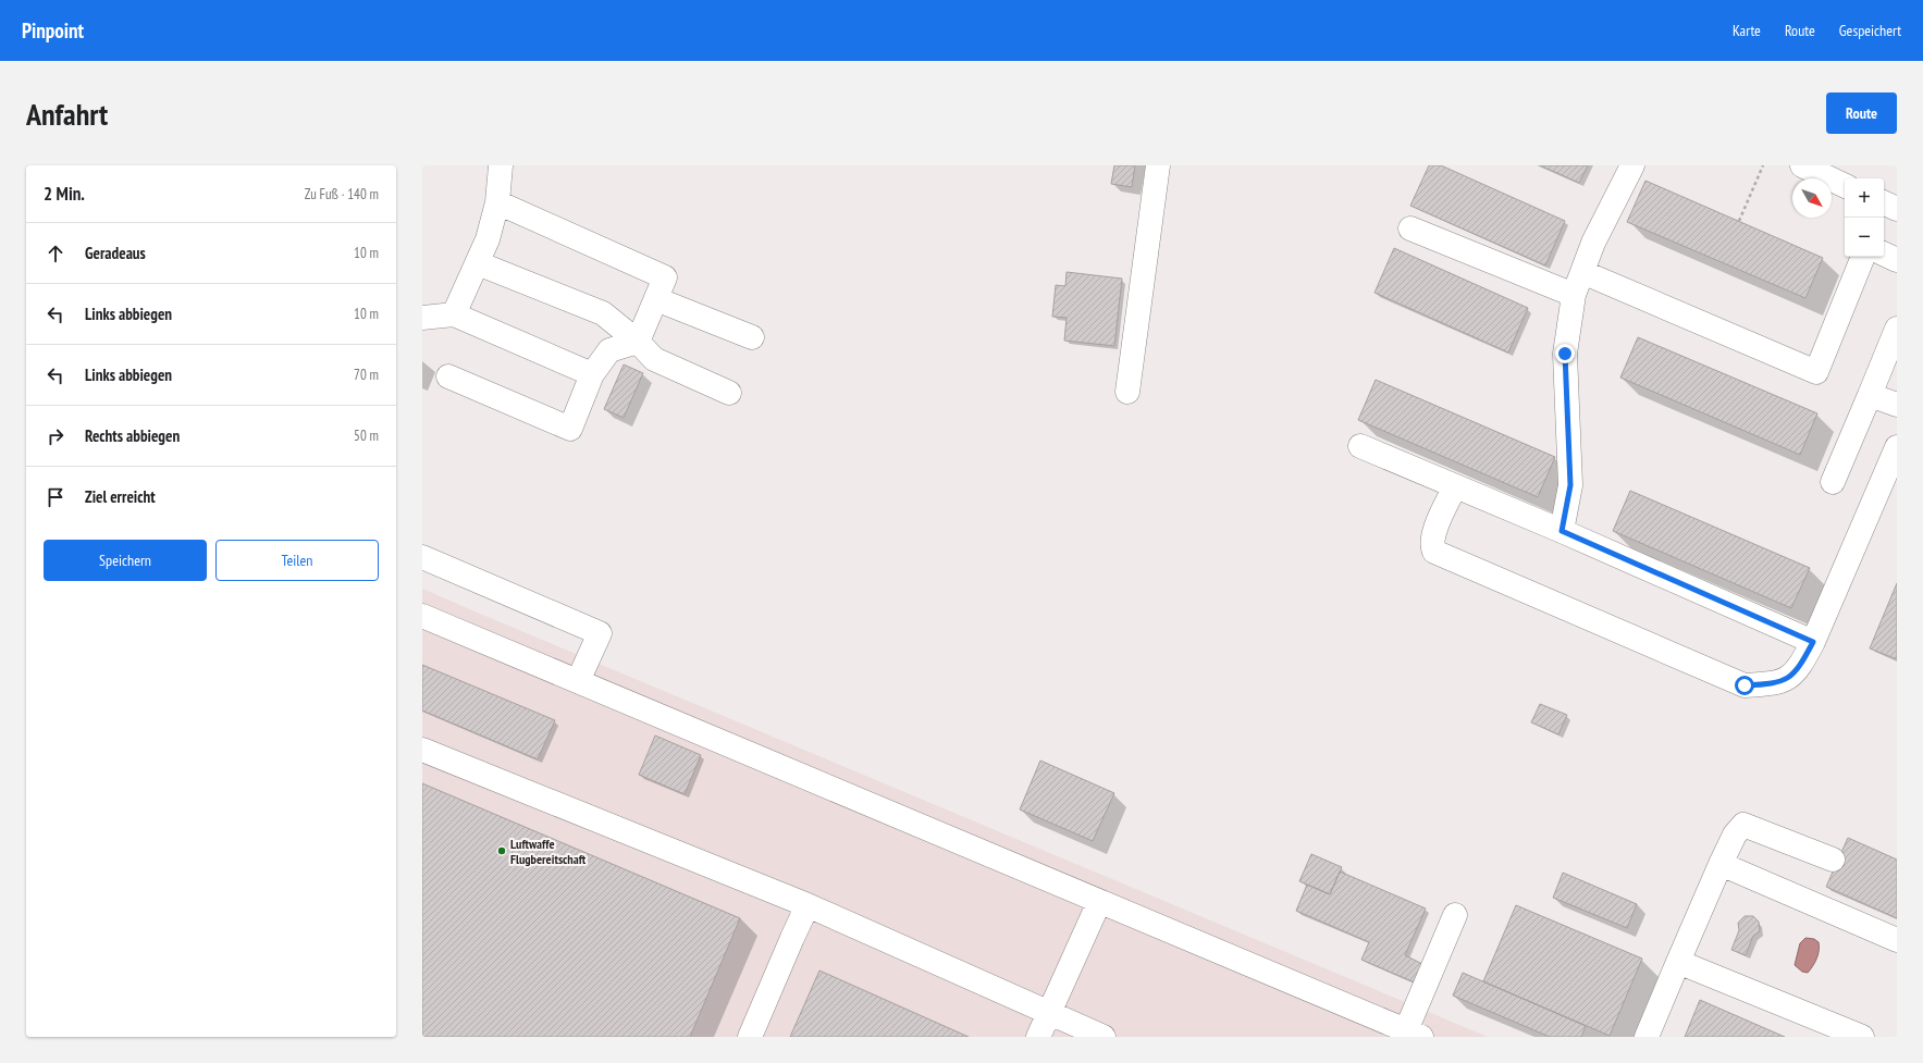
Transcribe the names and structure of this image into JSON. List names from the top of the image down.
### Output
{
  "places": ["Luftwaffe Flugbereitschaft"],
  "north": "bottom right",
  "page": {
    "header": "Pinpoint",
    "nav": ["Karte", "Route", "Gespeichert"],
    "buttons": [
      "Route",
      ["Speichern", "Teilen"]
    ],
    "title": "Anfahrt",
    "heading": ["2 Min.", "Zu Fuß · 140 m"],
    "map_buttons": ["+", "−"],
    "list": [
      ["Geradeaus", "10 m"],
      ["Links abbiegen", "10 m"],
      ["Links abbiegen", "70 m"],
      ["Rechts abbiegen", "50 m"],
      "Ziel erreicht"
    ]
  }
}
